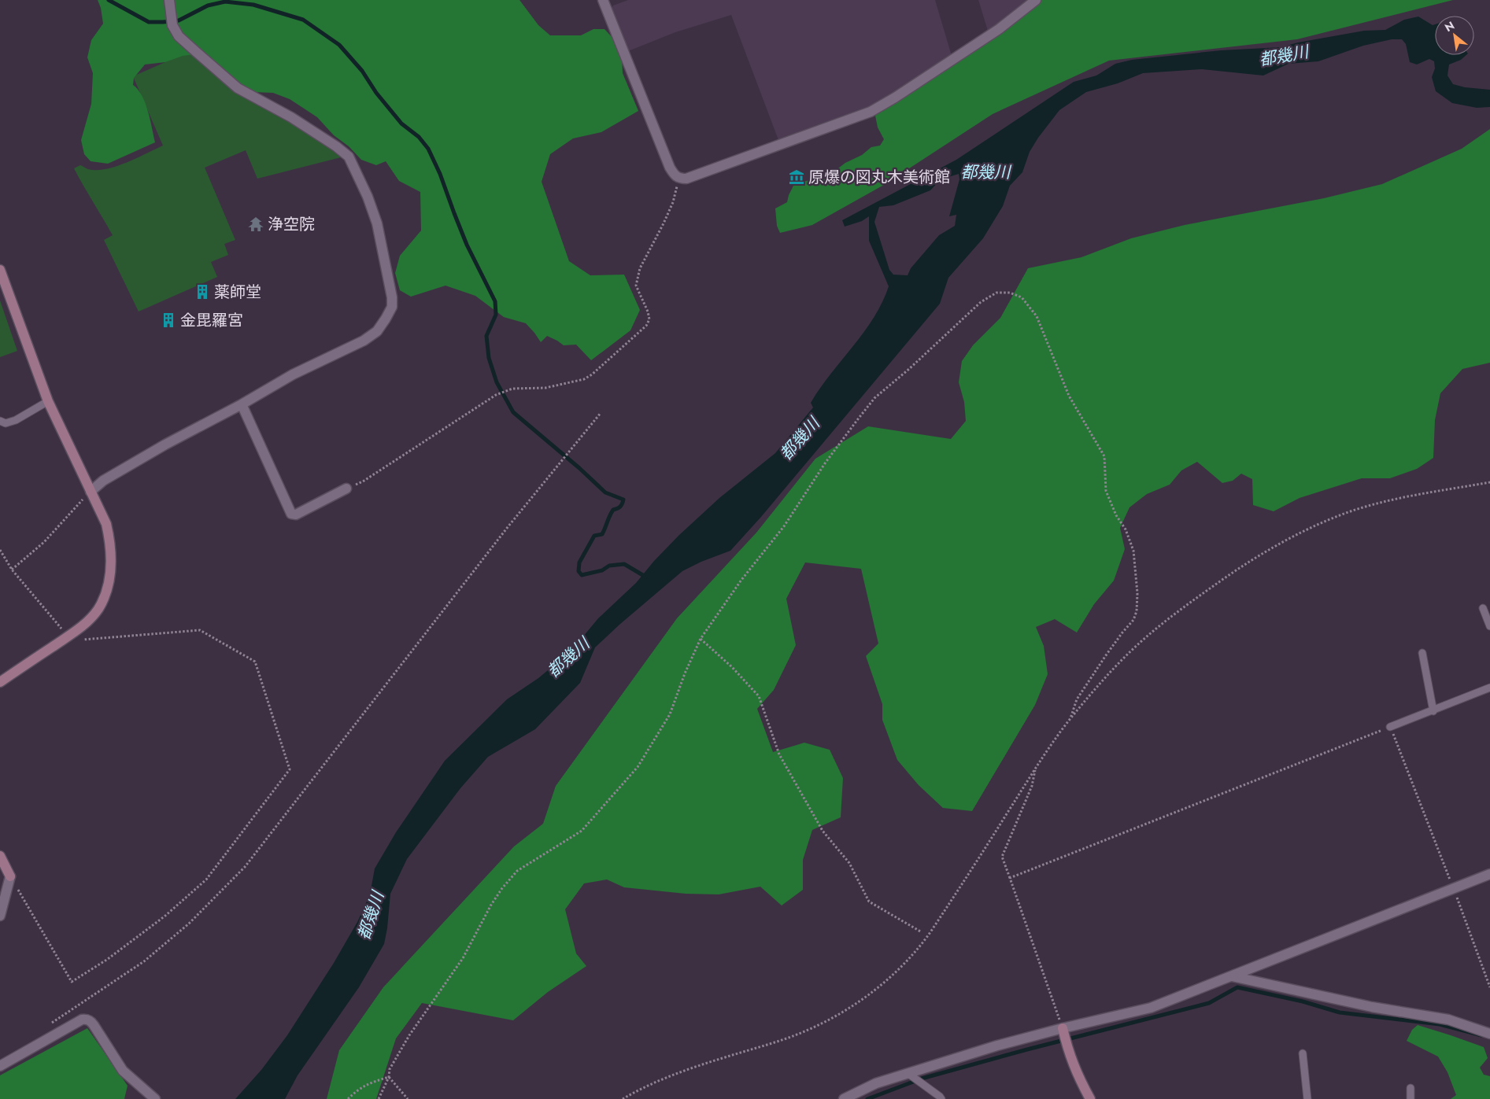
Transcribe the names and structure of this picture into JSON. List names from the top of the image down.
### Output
{
  "water": ["都幾川"],
  "places": {
    "museum": ["原爆の図丸木美術館"],
    "temple": ["浄空院"],
    "building": ["薬師堂", "金毘羅宮"]
  },
  "north": "top left"
}
